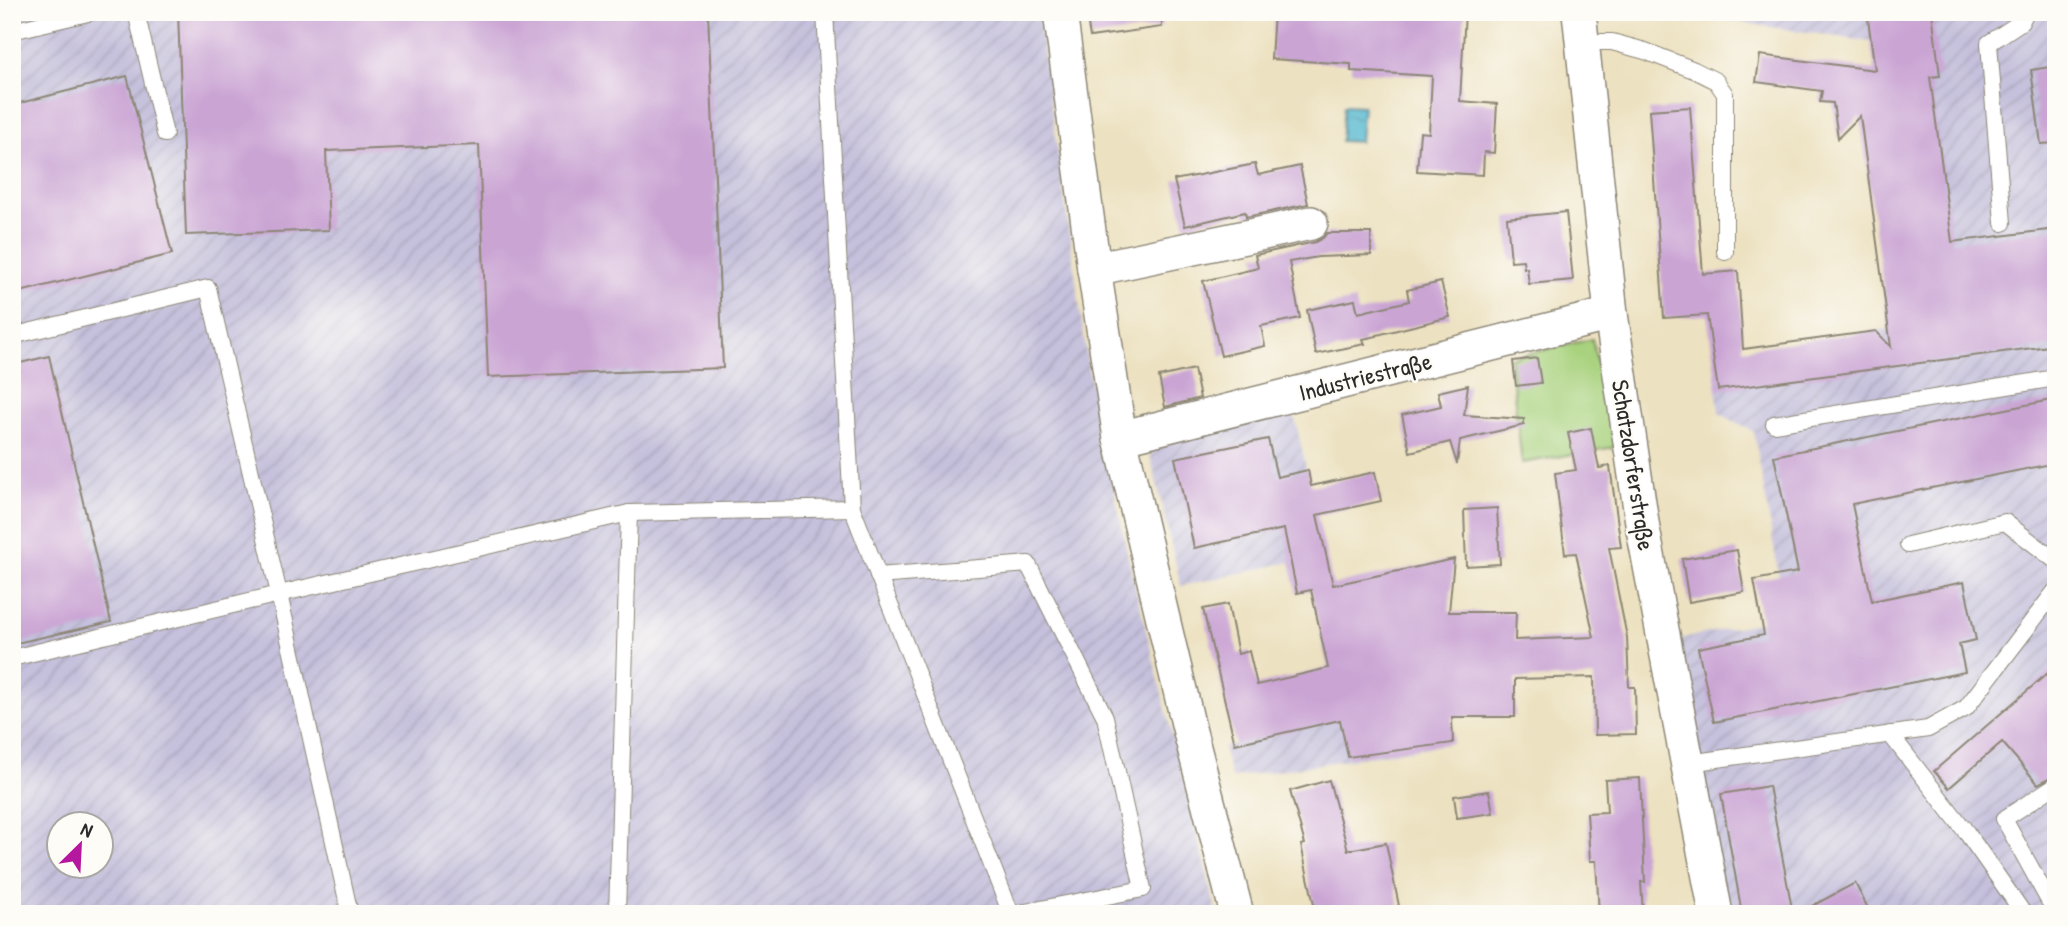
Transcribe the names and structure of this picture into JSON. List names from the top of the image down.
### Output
{
  "streets": {
    "street": ["Industriestraße", "Schatzdorferstraße"]
  },
  "crossings": [
    ["Industriestraße", "Schatzdorferstraße"]
  ],
  "north": "top right"
}
